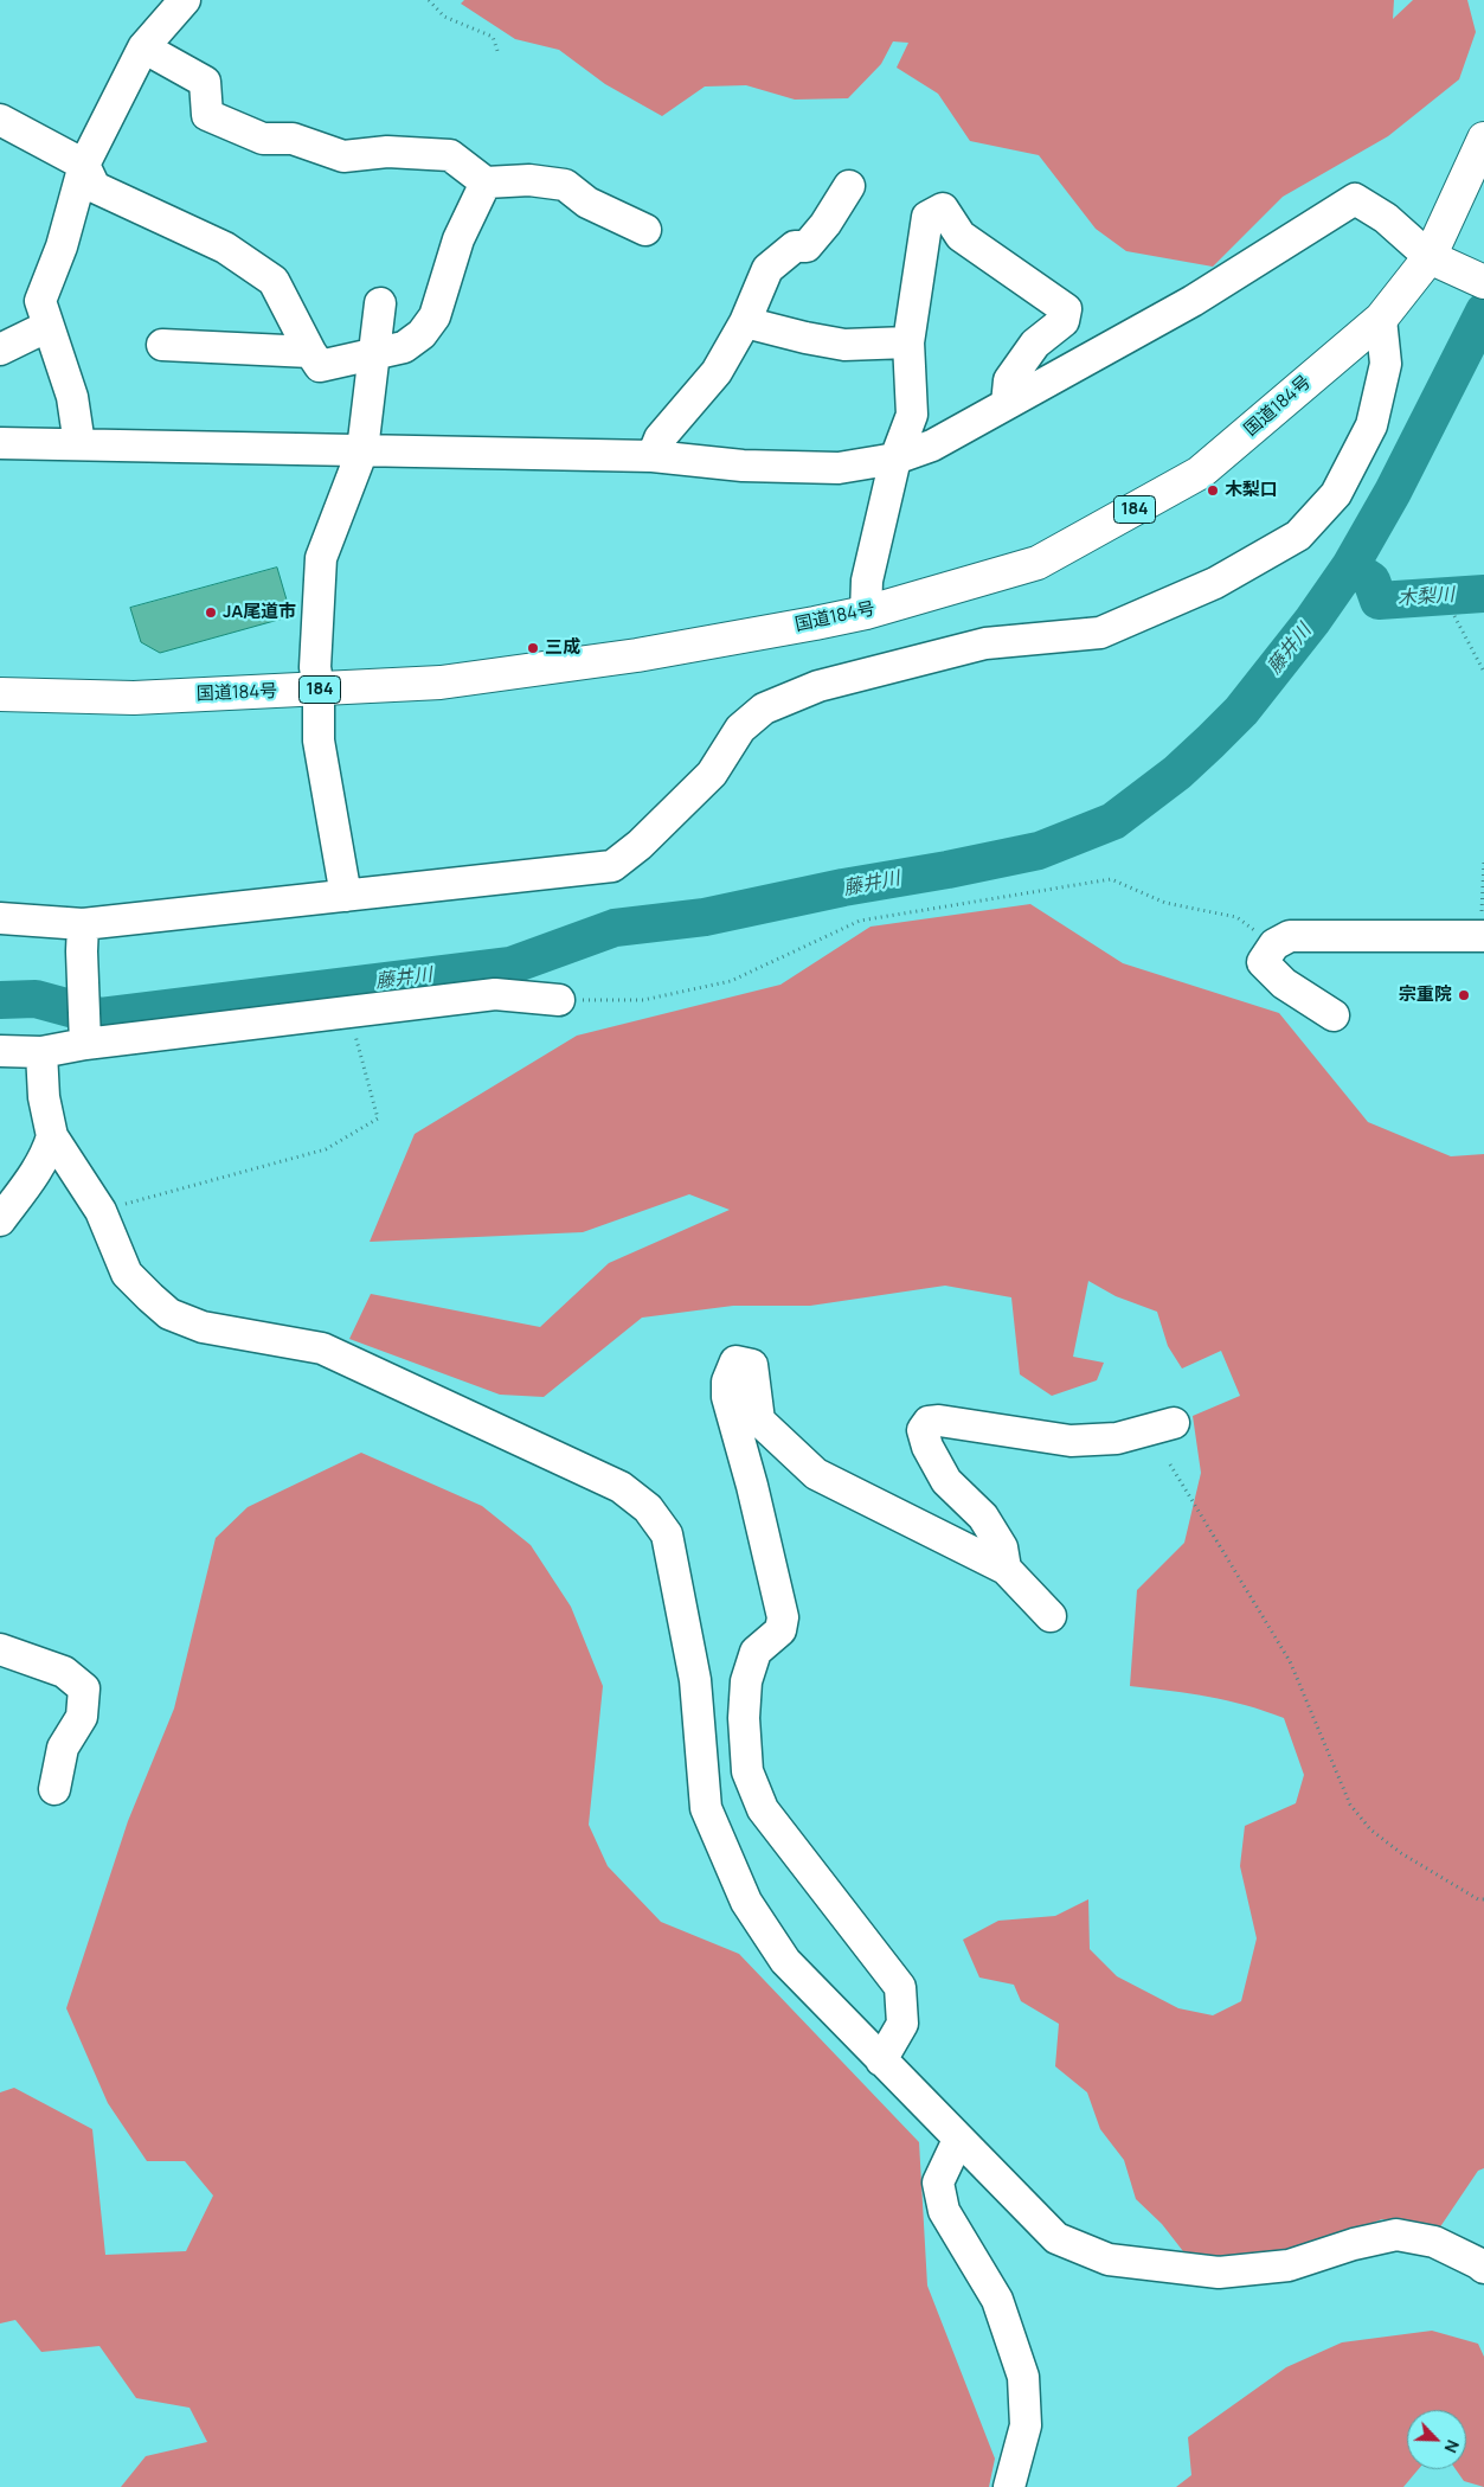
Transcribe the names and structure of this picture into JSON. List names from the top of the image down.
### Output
{
  "streets": {
    "highway": ["国道184号", "184"]
  },
  "water": ["木梨川", "藤井川"],
  "places": [
    "木梨口",
    "JA尾道市",
    "三成",
    "宗重院"
  ],
  "north": "bottom right"
}
